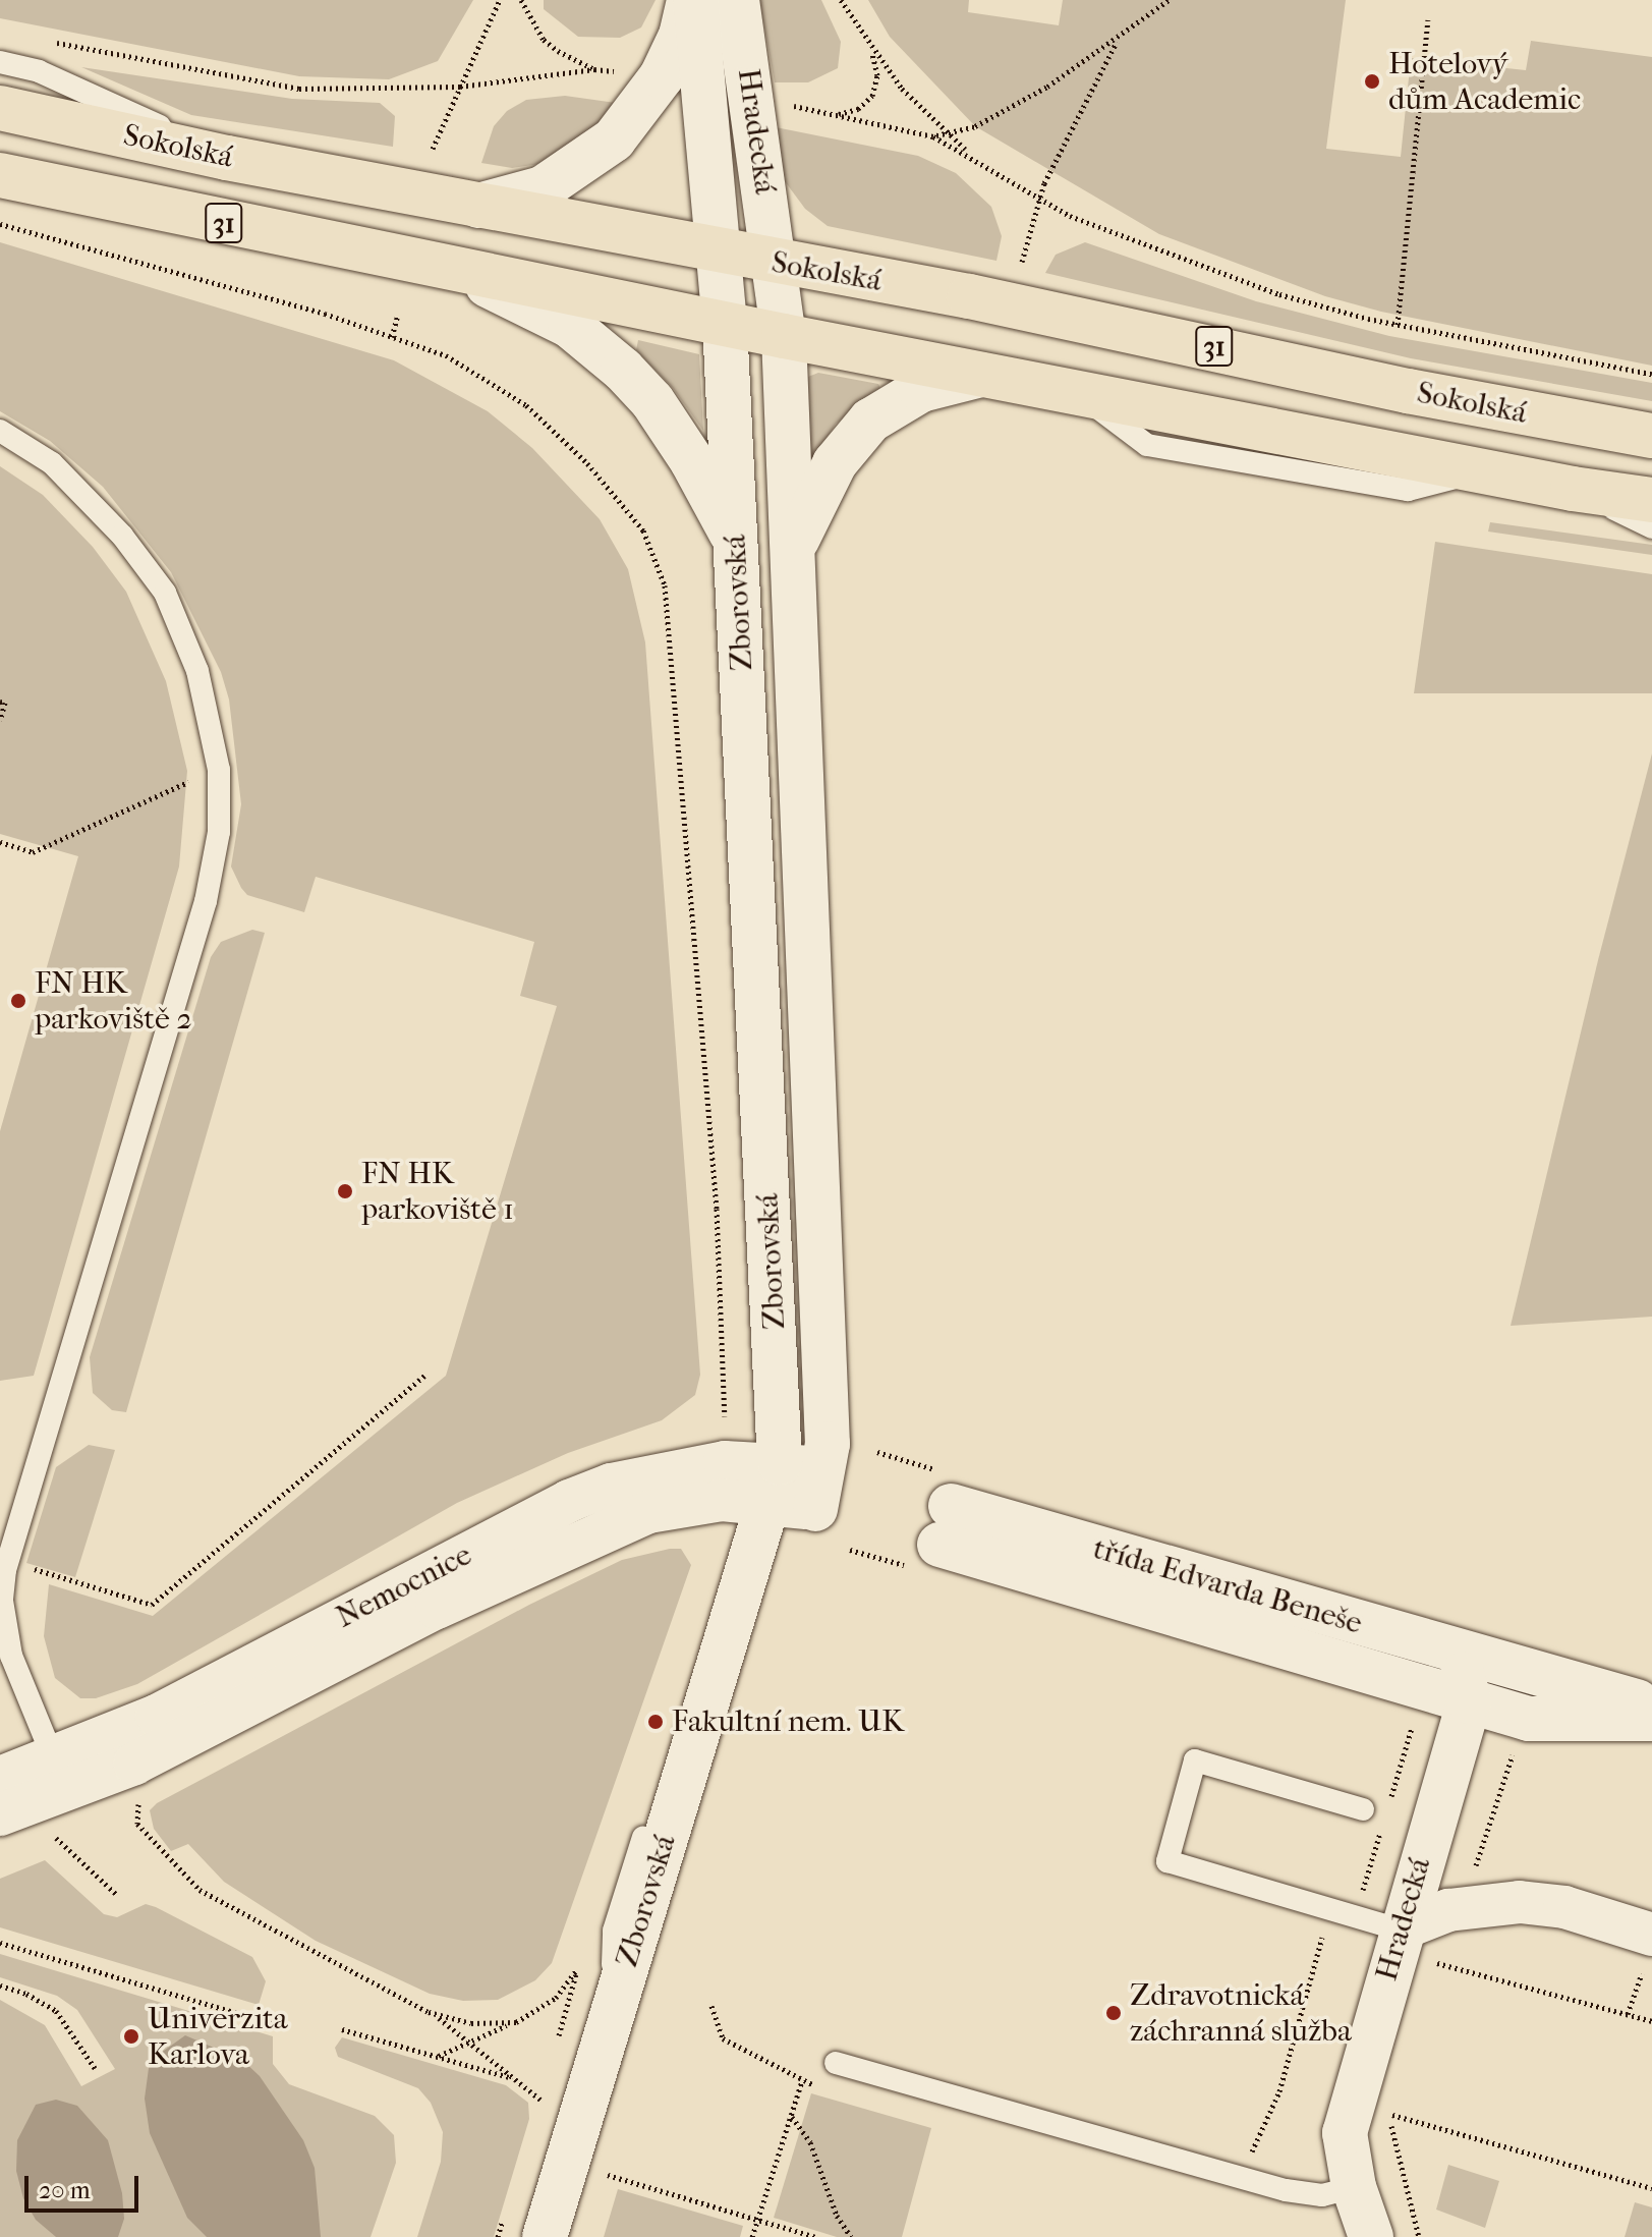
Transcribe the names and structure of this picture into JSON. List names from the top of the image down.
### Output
{
  "streets": {
    "main road": ["Sokolská", "31"],
    "street": [
      "Hradecká",
      "Zborovská",
      "Nemocnice",
      "třída Edvarda Beneše"
    ]
  },
  "crossings": [
    ["Hradecká", "Sokolská"],
    ["Hradecká", "Zborovská"],
    ["Hradecká", "třída Edvarda Beneše"],
    ["Sokolská", "Zborovská"],
    ["31", "Zborovská"],
    ["Zborovská", "Nemocnice"]
  ],
  "places": [
    "Hotelový dům Academic",
    "FN HK parkoviště 2",
    "FN HK parkoviště 1",
    "Fakultní nem. UK",
    "Zdravotnická záchranná služba",
    "Univerzita Karlova"
  ],
  "scale_bar": "20 m"
}
